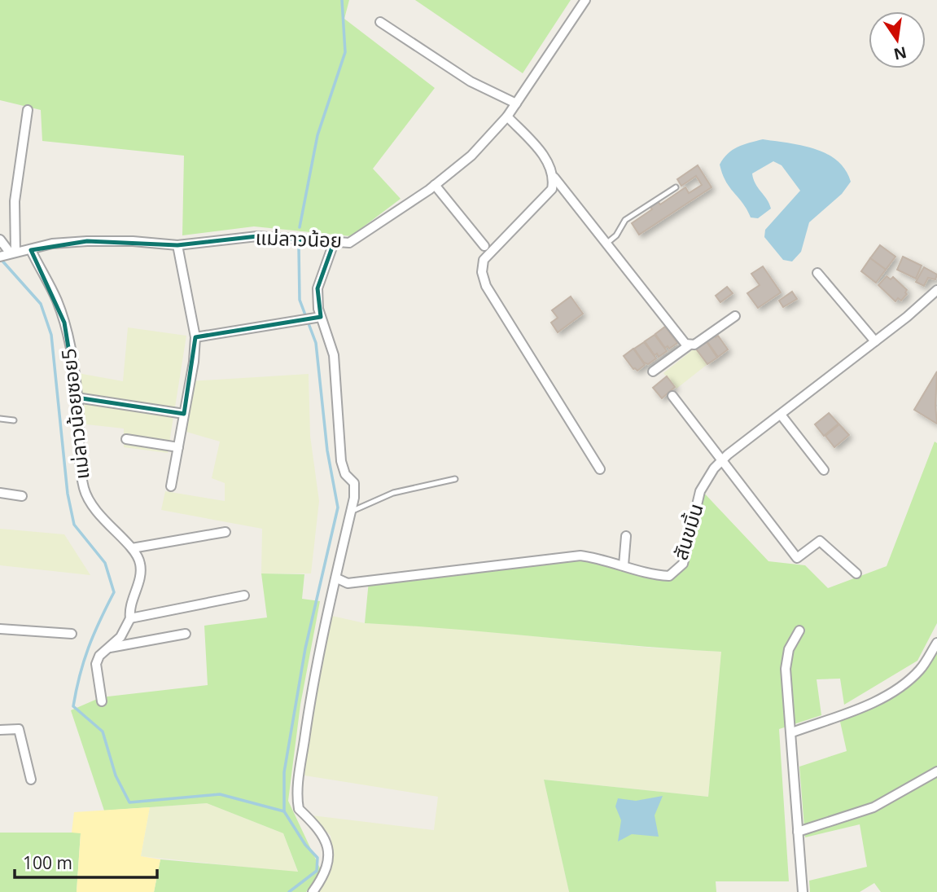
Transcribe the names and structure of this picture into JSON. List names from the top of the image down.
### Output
{
  "streets": {
    "street": ["แม่ลาวน้อย", "แม่ลาวน้อยซอย5", "สันขมิ้น"]
  },
  "crossings": [
    ["แม่ลาวน้อย", "แม่ลาวน้อยซอย5"]
  ],
  "scale_bar": "100 m",
  "north": "bottom"
}
